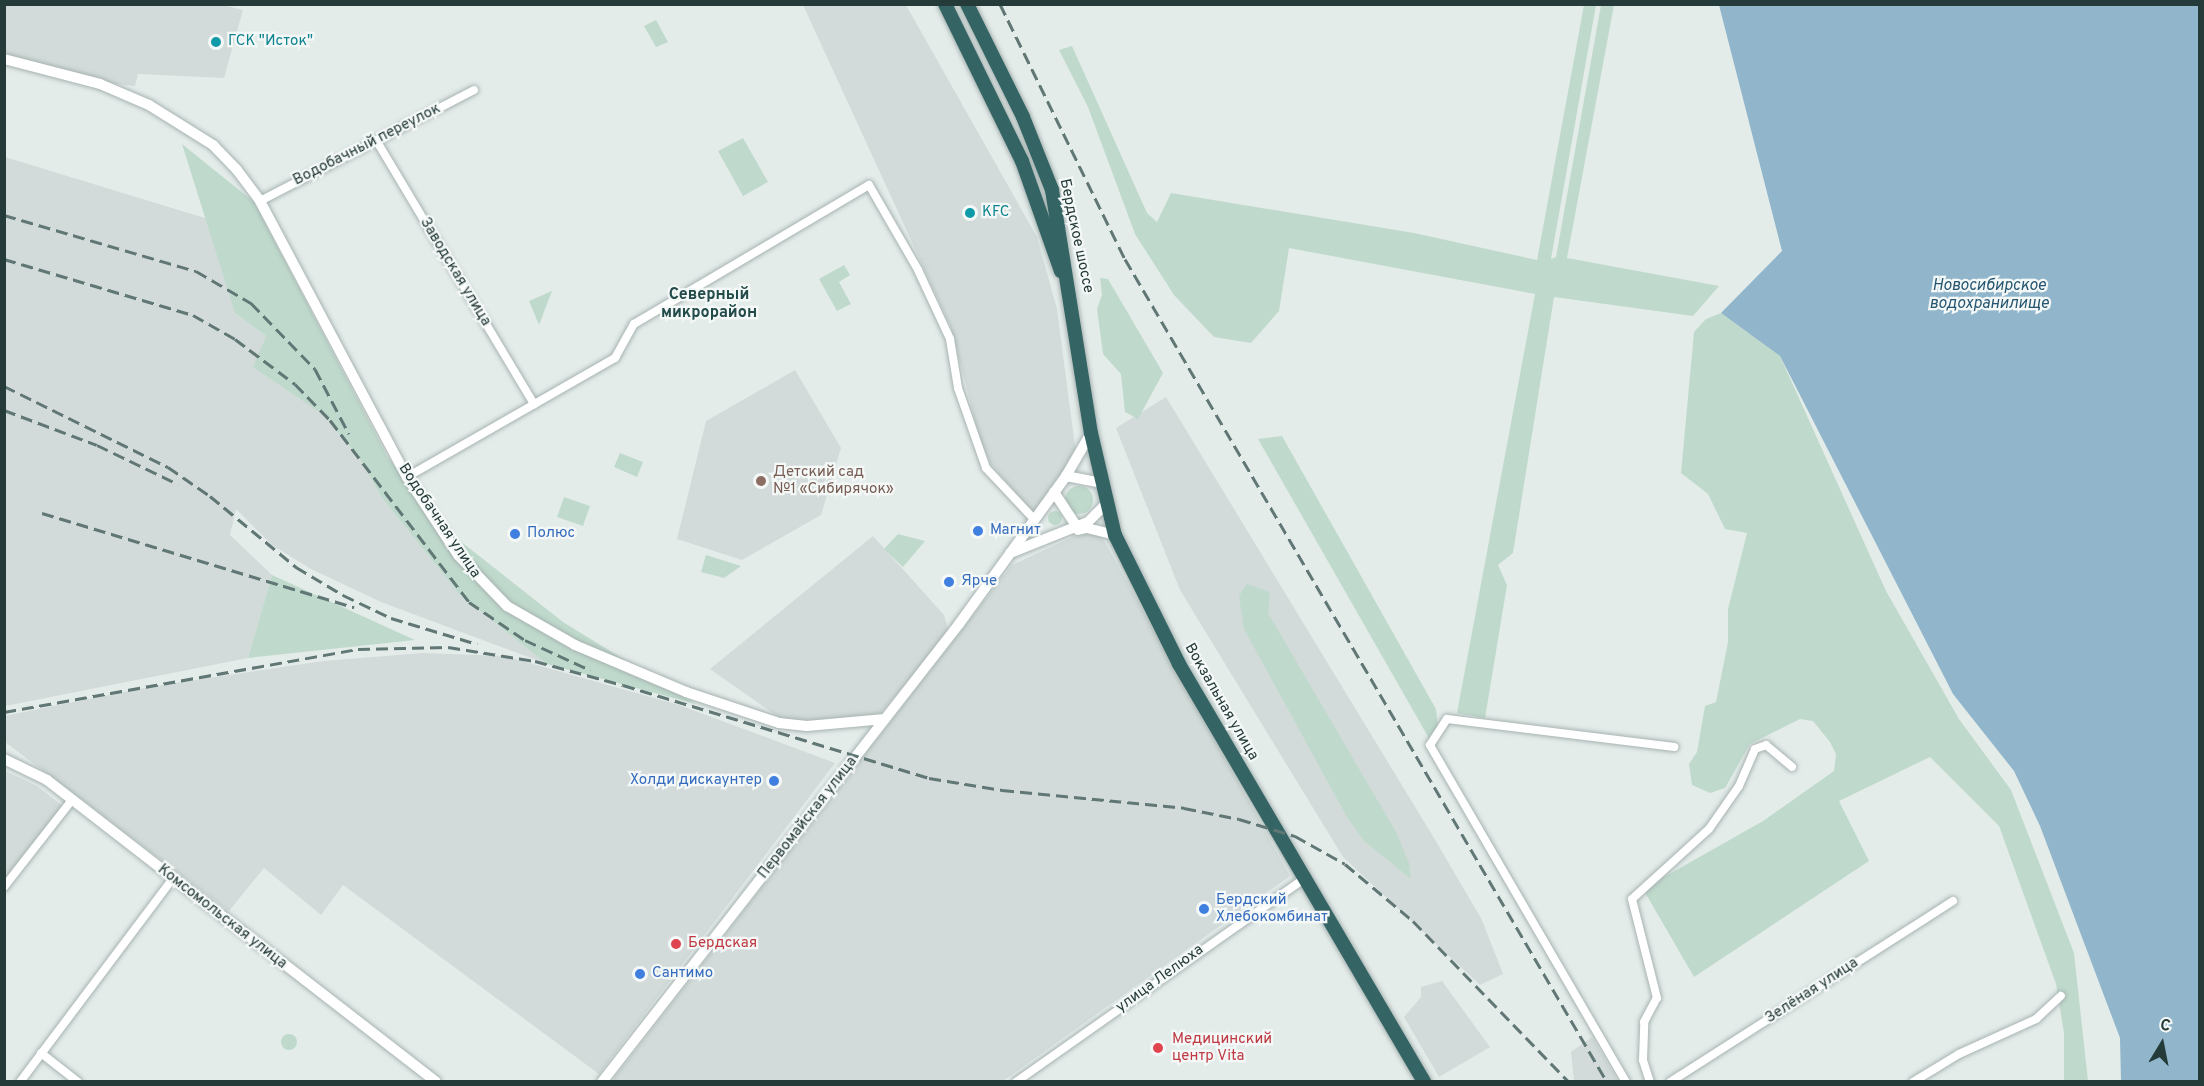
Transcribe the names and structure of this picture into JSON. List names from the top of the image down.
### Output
{
  "streets": {
    "highway": ["Бердское шоссе", "Вокзальная улица"],
    "street": [
      "Водобачный переулок",
      "Заводская улица",
      "Водобачная улица",
      "Первомайская улица",
      "Комсомольская улица",
      "улица Лелюха",
      "Зелёная улица"
    ]
  },
  "crossings": [
    ["Водобачный переулок", "Заводская улица"],
    ["Водобачный переулок", "Водобачная улица"],
    ["Бердское шоссе", "Вокзальная улица"],
    ["Водобачная улица", "Первомайская улица"],
    ["Вокзальная улица", "Первомайская улица"],
    ["Вокзальная улица", "улица Лелюха"]
  ],
  "districts": ["Северный микрорайон"],
  "water": ["Новосибирское водохранилище"],
  "places": [
    "ГСК \"Исток\"",
    "KFC",
    "Детский сад №1 «Сибирячок»",
    "Магнит",
    "Полюс",
    "Ярче",
    "Холди дискаунтер",
    "Бердский Хлебокомбинат",
    "Бердская",
    "Сантимо",
    "Медицинский центр Vita"
  ],
  "north": "top"
}
